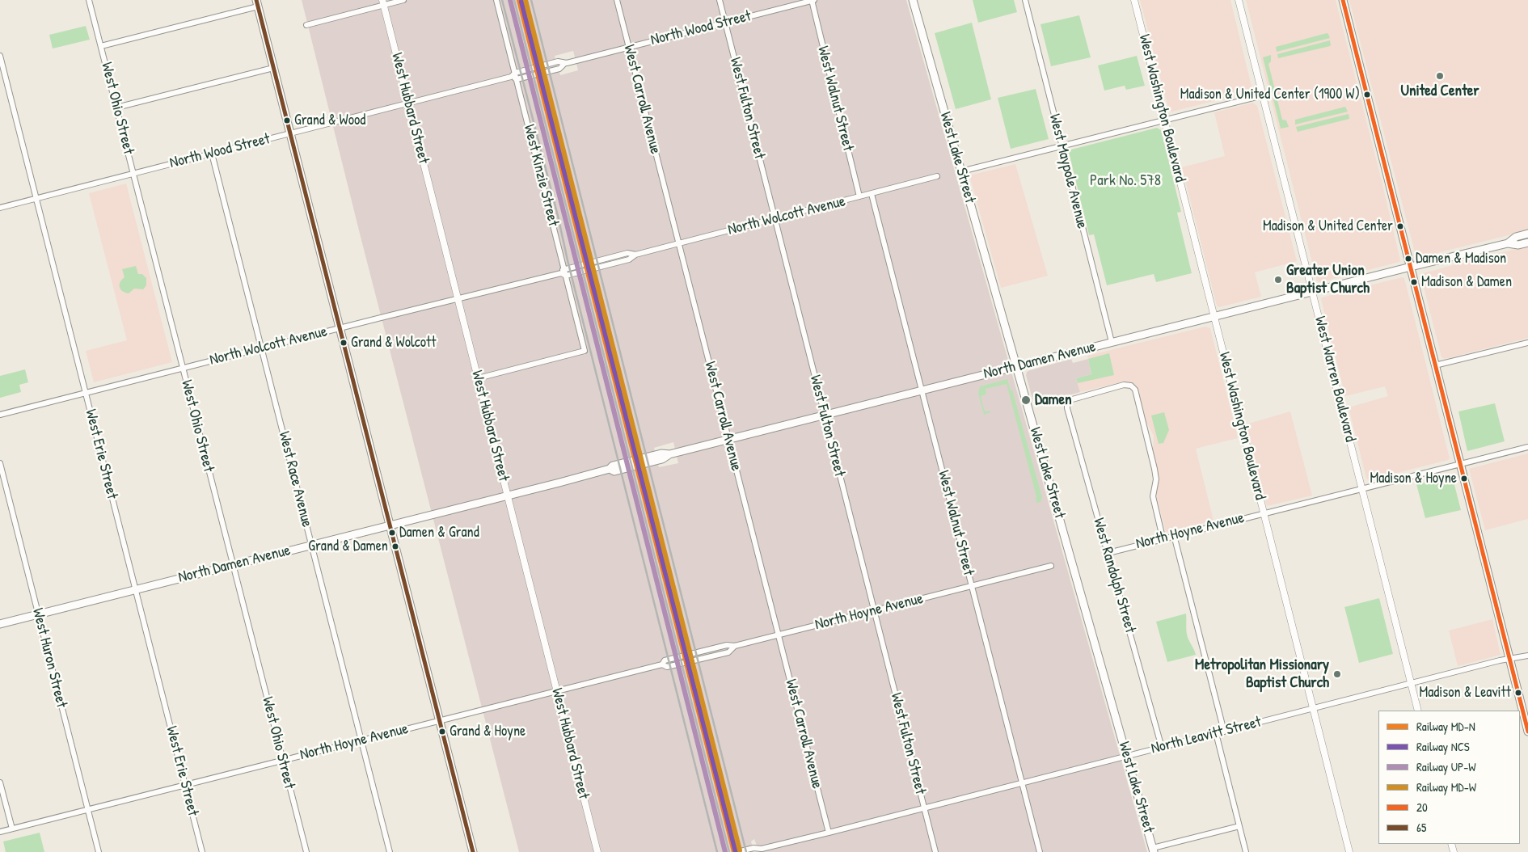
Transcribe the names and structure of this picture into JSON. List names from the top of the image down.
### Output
{
  "streets": {
    "main road": ["West Lake Street", "North Damen Avenue"],
    "street": [
      "North Wood Street",
      "West Walnut Street",
      "West Carroll Avenue",
      "West Ohio Street",
      "West Hubbard Street",
      "West Fulton Street",
      "West Washington Boulevard",
      "West Maypole Avenue",
      "West Kinzie Street",
      "North Wolcott Avenue",
      "West Warren Boulevard",
      "West Erie Street",
      "West Race Avenue",
      "North Hoyne Avenue",
      "West Randolph Street",
      "West Huron Street",
      "North Leavitt Street"
    ]
  },
  "crossings": [
    ["North Wood Street", "West Walnut Street"],
    ["North Wood Street", "West Carroll Avenue"],
    ["North Wood Street", "West Ohio Street"],
    ["North Wood Street", "West Hubbard Street"],
    ["North Wood Street", "West Fulton Street"],
    ["North Wood Street", "West Kinzie Street"],
    ["North Wood Street", "West Erie Street"],
    ["North Wood Street", "West Race Avenue"],
    ["West Walnut Street", "North Wolcott Avenue"],
    ["West Walnut Street", "North Damen Avenue"],
    ["West Walnut Street", "North Hoyne Avenue"],
    ["West Walnut Street", "North Leavitt Street"],
    ["West Carroll Avenue", "North Wolcott Avenue"],
    ["West Carroll Avenue", "North Damen Avenue"],
    ["West Carroll Avenue", "North Hoyne Avenue"],
    ["West Carroll Avenue", "North Leavitt Street"],
    ["West Ohio Street", "North Wolcott Avenue"],
    ["West Ohio Street", "North Damen Avenue"],
    ["West Ohio Street", "North Hoyne Avenue"],
    ["West Hubbard Street", "West Kinzie Street"],
    ["West Hubbard Street", "North Wolcott Avenue"],
    ["West Hubbard Street", "North Damen Avenue"],
    ["West Hubbard Street", "North Hoyne Avenue"],
    ["West Fulton Street", "North Wolcott Avenue"],
    ["West Fulton Street", "North Damen Avenue"],
    ["West Fulton Street", "North Hoyne Avenue"],
    ["West Fulton Street", "North Leavitt Street"],
    ["West Washington Boulevard", "North Damen Avenue"],
    ["West Washington Boulevard", "North Hoyne Avenue"],
    ["West Washington Boulevard", "North Leavitt Street"],
    ["West Lake Street", "North Damen Avenue"],
    ["West Lake Street", "North Leavitt Street"],
    ["West Maypole Avenue", "North Damen Avenue"],
    ["West Kinzie Street", "North Wolcott Avenue"],
    ["North Wolcott Avenue", "West Erie Street"],
    ["North Wolcott Avenue", "West Race Avenue"],
    ["North Damen Avenue", "West Warren Boulevard"],
    ["North Damen Avenue", "West Erie Street"],
    ["North Damen Avenue", "West Race Avenue"],
    ["North Damen Avenue", "West Huron Street"],
    ["West Warren Boulevard", "North Hoyne Avenue"],
    ["West Warren Boulevard", "North Leavitt Street"],
    ["West Erie Street", "North Hoyne Avenue"],
    ["West Race Avenue", "North Hoyne Avenue"],
    ["North Hoyne Avenue", "West Randolph Street"],
    ["North Hoyne Avenue", "West Huron Street"],
    ["West Randolph Street", "North Leavitt Street"]
  ],
  "parks": ["Park No. 578"],
  "places": [
    "United Center",
    "Madison & United Center (1900 W)",
    "Grand & Wood",
    "Madison & United Center",
    "Damen & Madison",
    "Greater Union Baptist Church",
    "Madison & Damen",
    "Grand & Wolcott",
    "Damen",
    "Madison & Hoyne",
    "Damen & Grand",
    "Grand & Damen",
    "Metropolitan Missionary Baptist Church",
    "Madison & Leavitt",
    "Grand & Hoyne"
  ],
  "lines": [
    "rail line MD-N",
    "rail line UP-W",
    "rail line MD-W",
    "transit line 20",
    "transit line 65",
    "rail line NCS"
  ],
  "legend": [
    "Railway MD-N",
    "Railway NCS",
    "Railway UP-W",
    "Railway MD-W",
    "20",
    "65"
  ]
}
